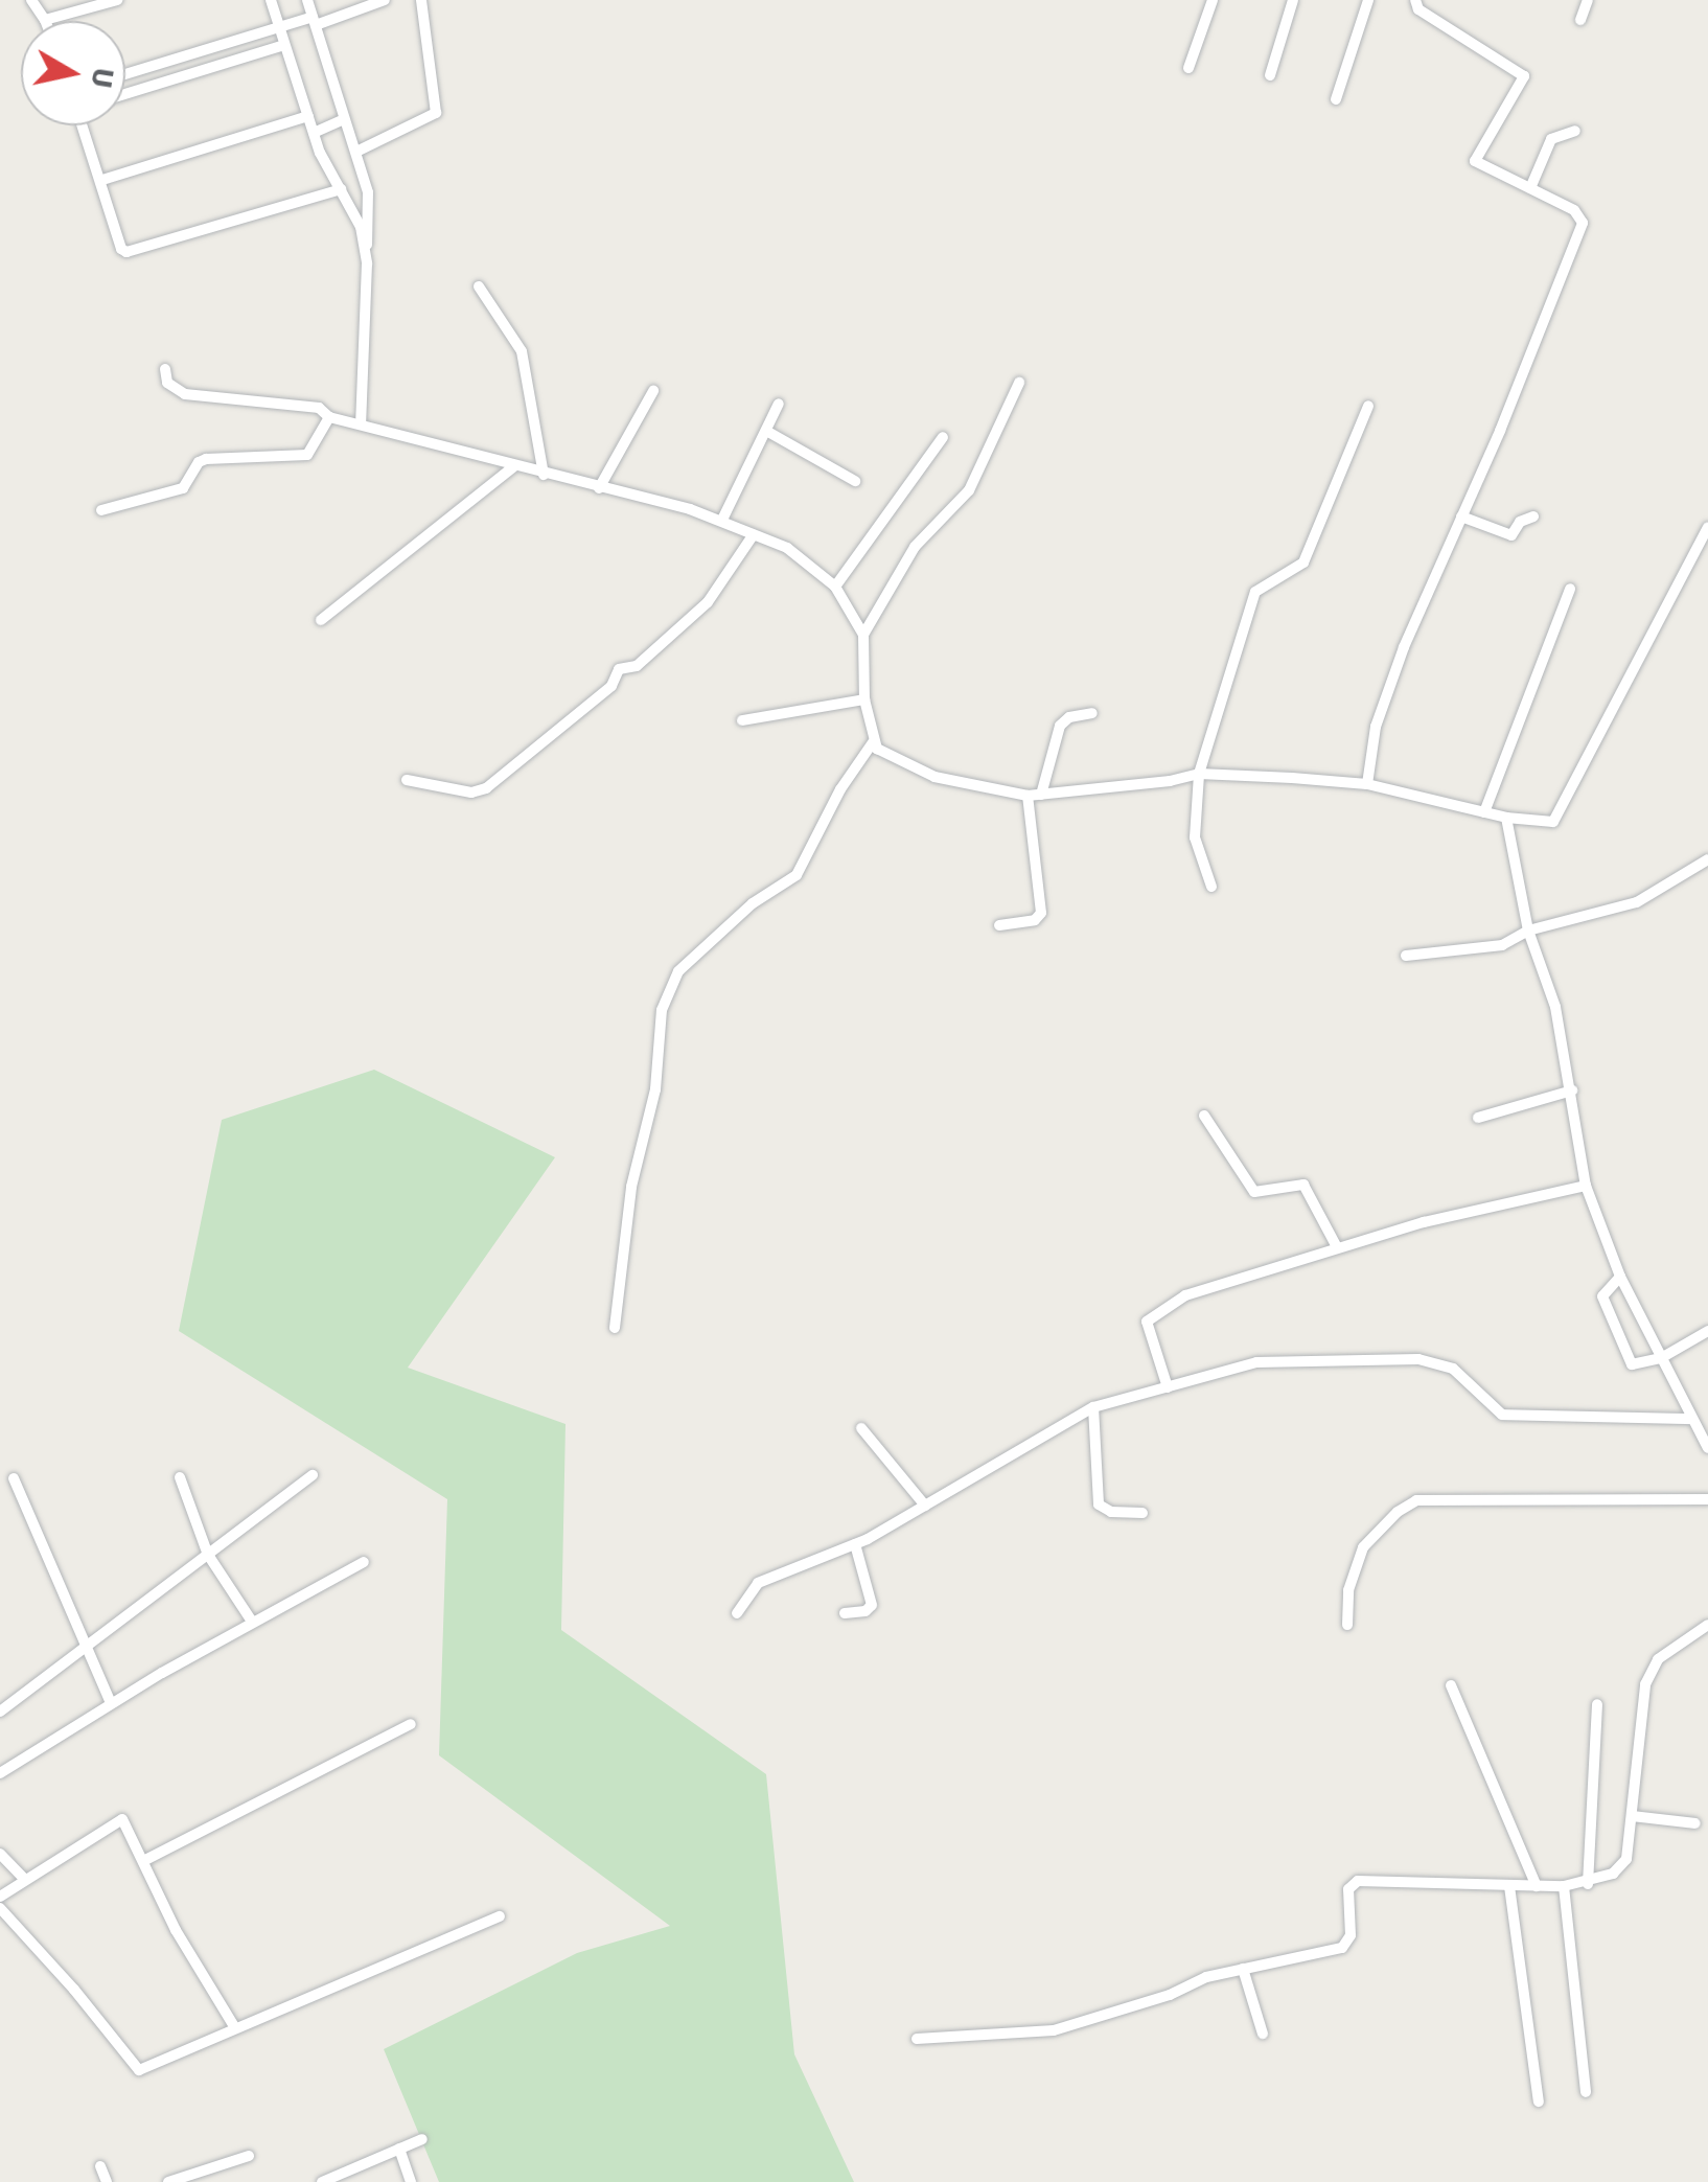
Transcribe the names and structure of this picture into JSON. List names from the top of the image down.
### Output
{
  "north": "right"
}
